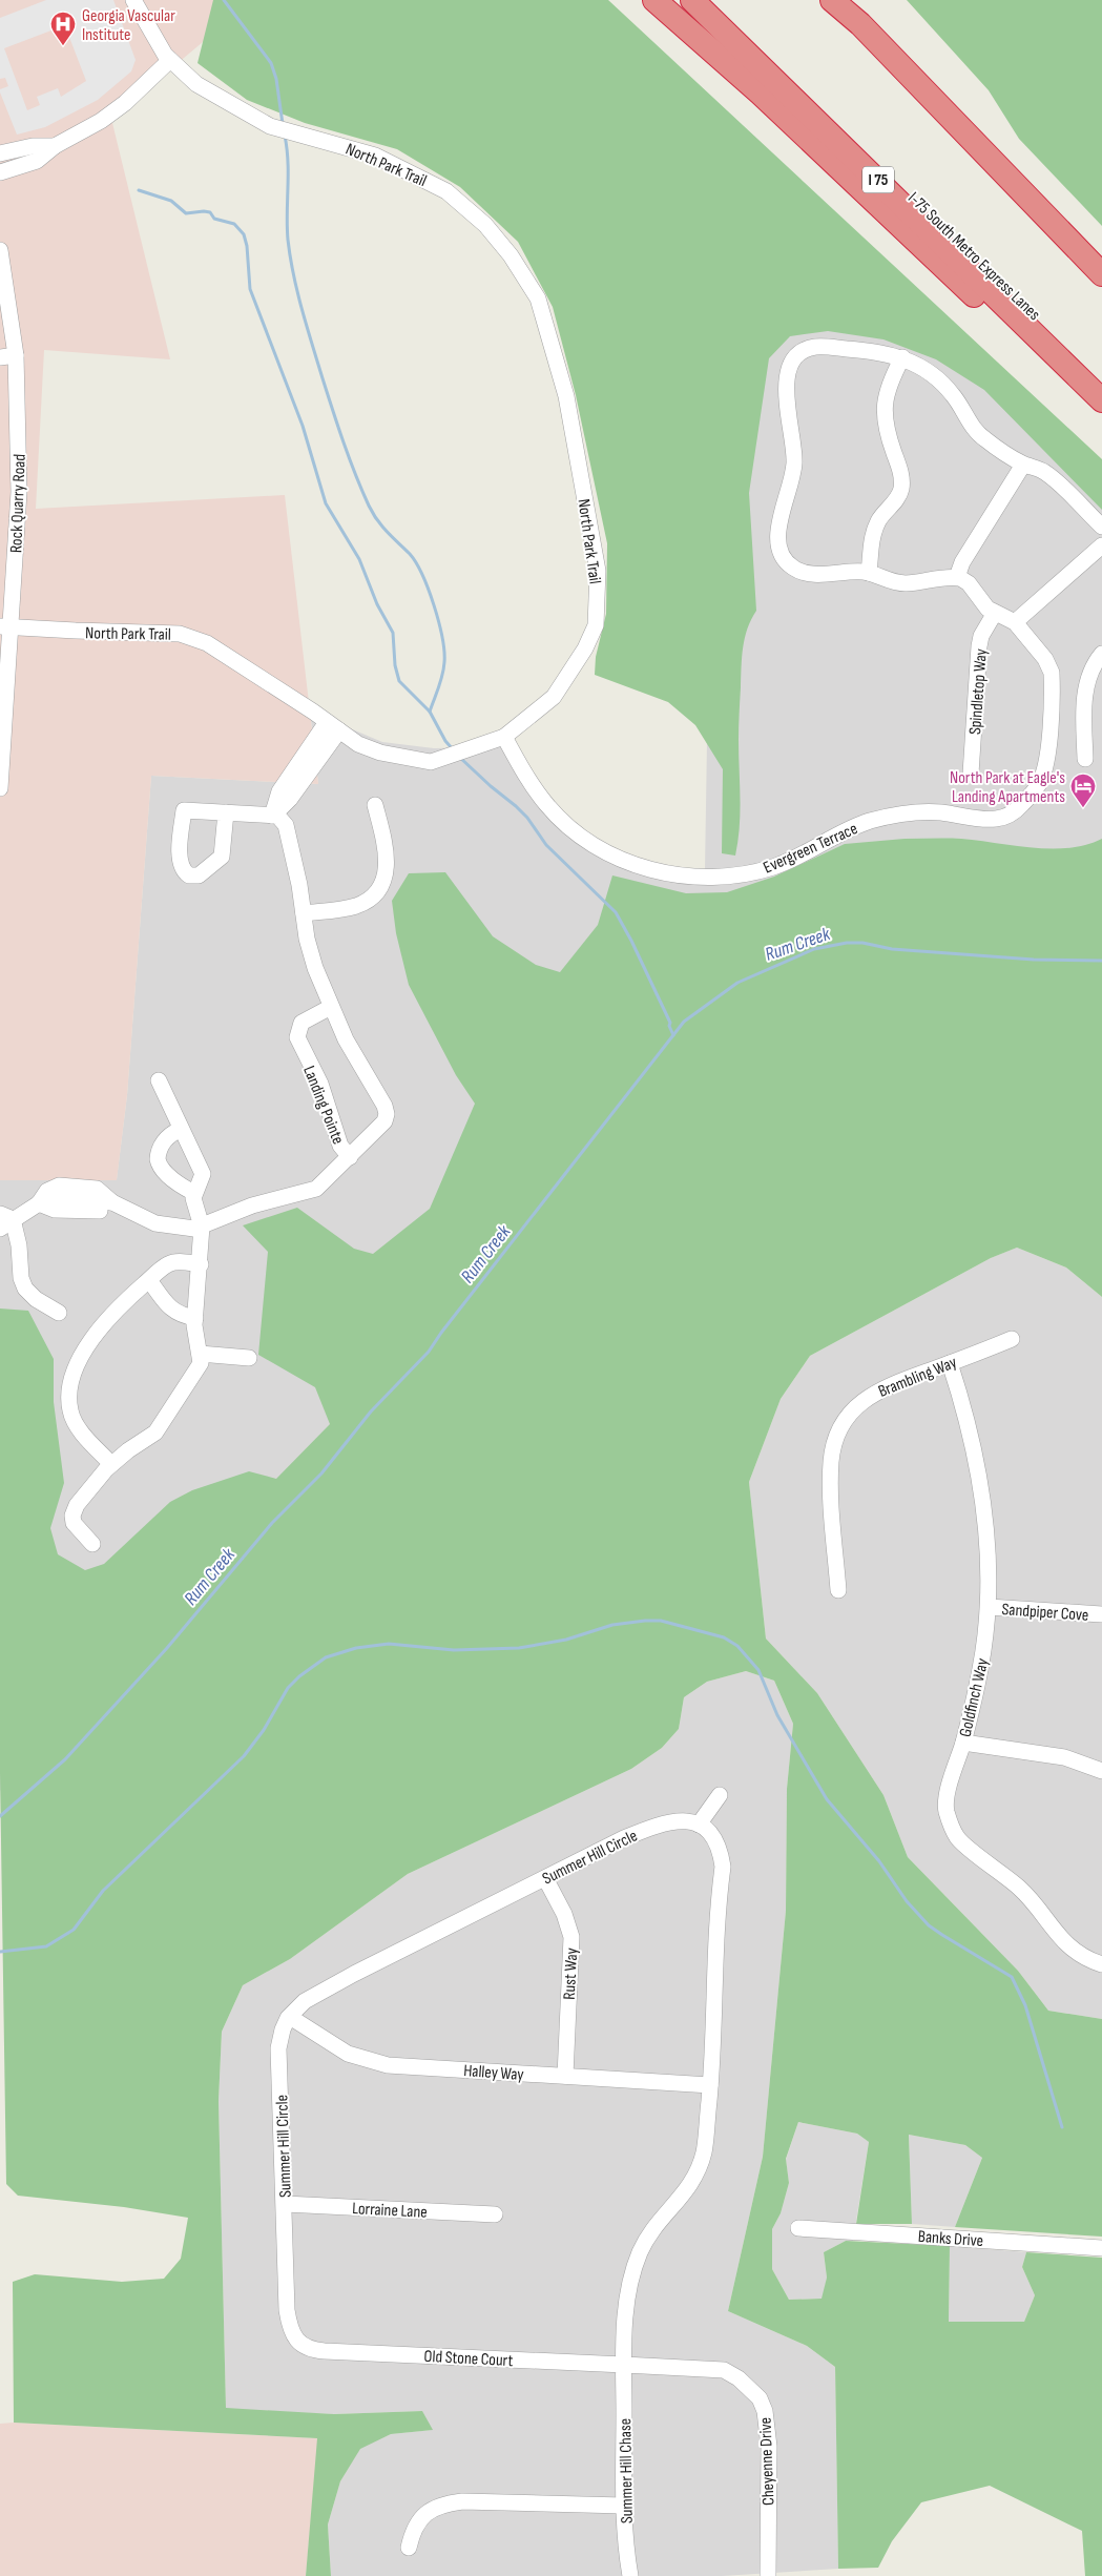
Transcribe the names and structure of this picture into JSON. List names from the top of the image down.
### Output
{
  "streets": {
    "highway": ["I 75", "I-75 South Metro Express Lanes"],
    "street": [
      "North Park Trail",
      "Rock Quarry Road",
      "Spindletop Way",
      "Evergreen Terrace",
      "Landing Pointe",
      "Brambling Way",
      "Sandpiper Cove",
      "Goldfinch Way",
      "Summer Hill Circle",
      "Rust Way",
      "Halley Way",
      "Lorraine Lane",
      "Banks Drive",
      "Old Stone Court",
      "Cheyenne Drive",
      "Summer Hill Chase"
    ]
  },
  "crossings": [
    ["North Park Trail", "Rock Quarry Road"],
    ["North Park Trail", "Evergreen Terrace"],
    ["Brambling Way", "Goldfinch Way"],
    ["Sandpiper Cove", "Goldfinch Way"],
    ["Summer Hill Circle", "Rust Way"],
    ["Summer Hill Circle", "Halley Way"],
    ["Summer Hill Circle", "Lorraine Lane"],
    ["Summer Hill Circle", "Old Stone Court"],
    ["Rust Way", "Halley Way"],
    ["Old Stone Court", "Cheyenne Drive"],
    ["Old Stone Court", "Summer Hill Chase"],
    ["Cheyenne Drive", "Summer Hill Chase"]
  ],
  "water": ["Rum Creek"],
  "places": {
    "hospital": ["Georgia Vascular Institute"],
    "hotel": ["North Park at Eagle's Landing Apartments"]
  }
}
